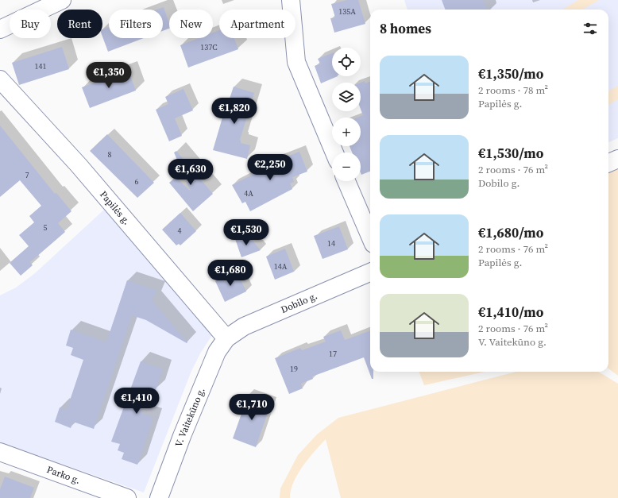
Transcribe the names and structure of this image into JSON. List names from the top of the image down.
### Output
{
  "streets": {
    "street": [
      "Papilės g.",
      "Dobilo g.",
      "V. Vaitekūno g.",
      "Parko g."
    ]
  },
  "crossings": [
    ["Papilės g.", "Dobilo g."],
    ["Papilės g.", "V. Vaitekūno g."],
    ["Dobilo g.", "V. Vaitekūno g."]
  ],
  "house_numbers": [
    "135A",
    "137C",
    "141",
    "8",
    "7",
    "6",
    "4A",
    "5",
    "4",
    "14",
    "14A",
    "17",
    "19"
  ],
  "page": {
    "chip": [
      "Buy",
      "Rent",
      "Filters",
      "New",
      "Apartment"
    ],
    "heading": "8 homes",
    "map_buttons": ["+", "−"],
    "list": [
      {
        "name": "€1,350/mo",
        "note": "2 rooms · 78 m² · Papilės g."
      },
      {
        "name": "€1,530/mo",
        "note": "2 rooms · 76 m² · Dobilo g."
      },
      {
        "name": "€1,680/mo",
        "note": "2 rooms · 76 m² · Papilės g."
      },
      {
        "name": "€1,410/mo",
        "note": "2 rooms · 76 m² · V. Vaitekūno g."
      }
    ],
    "price": [
      "€1,350",
      "€1,820",
      "€2,250",
      "€1,630",
      "€1,530",
      "€1,680",
      "€1,410",
      "€1,710"
    ]
  }
}
